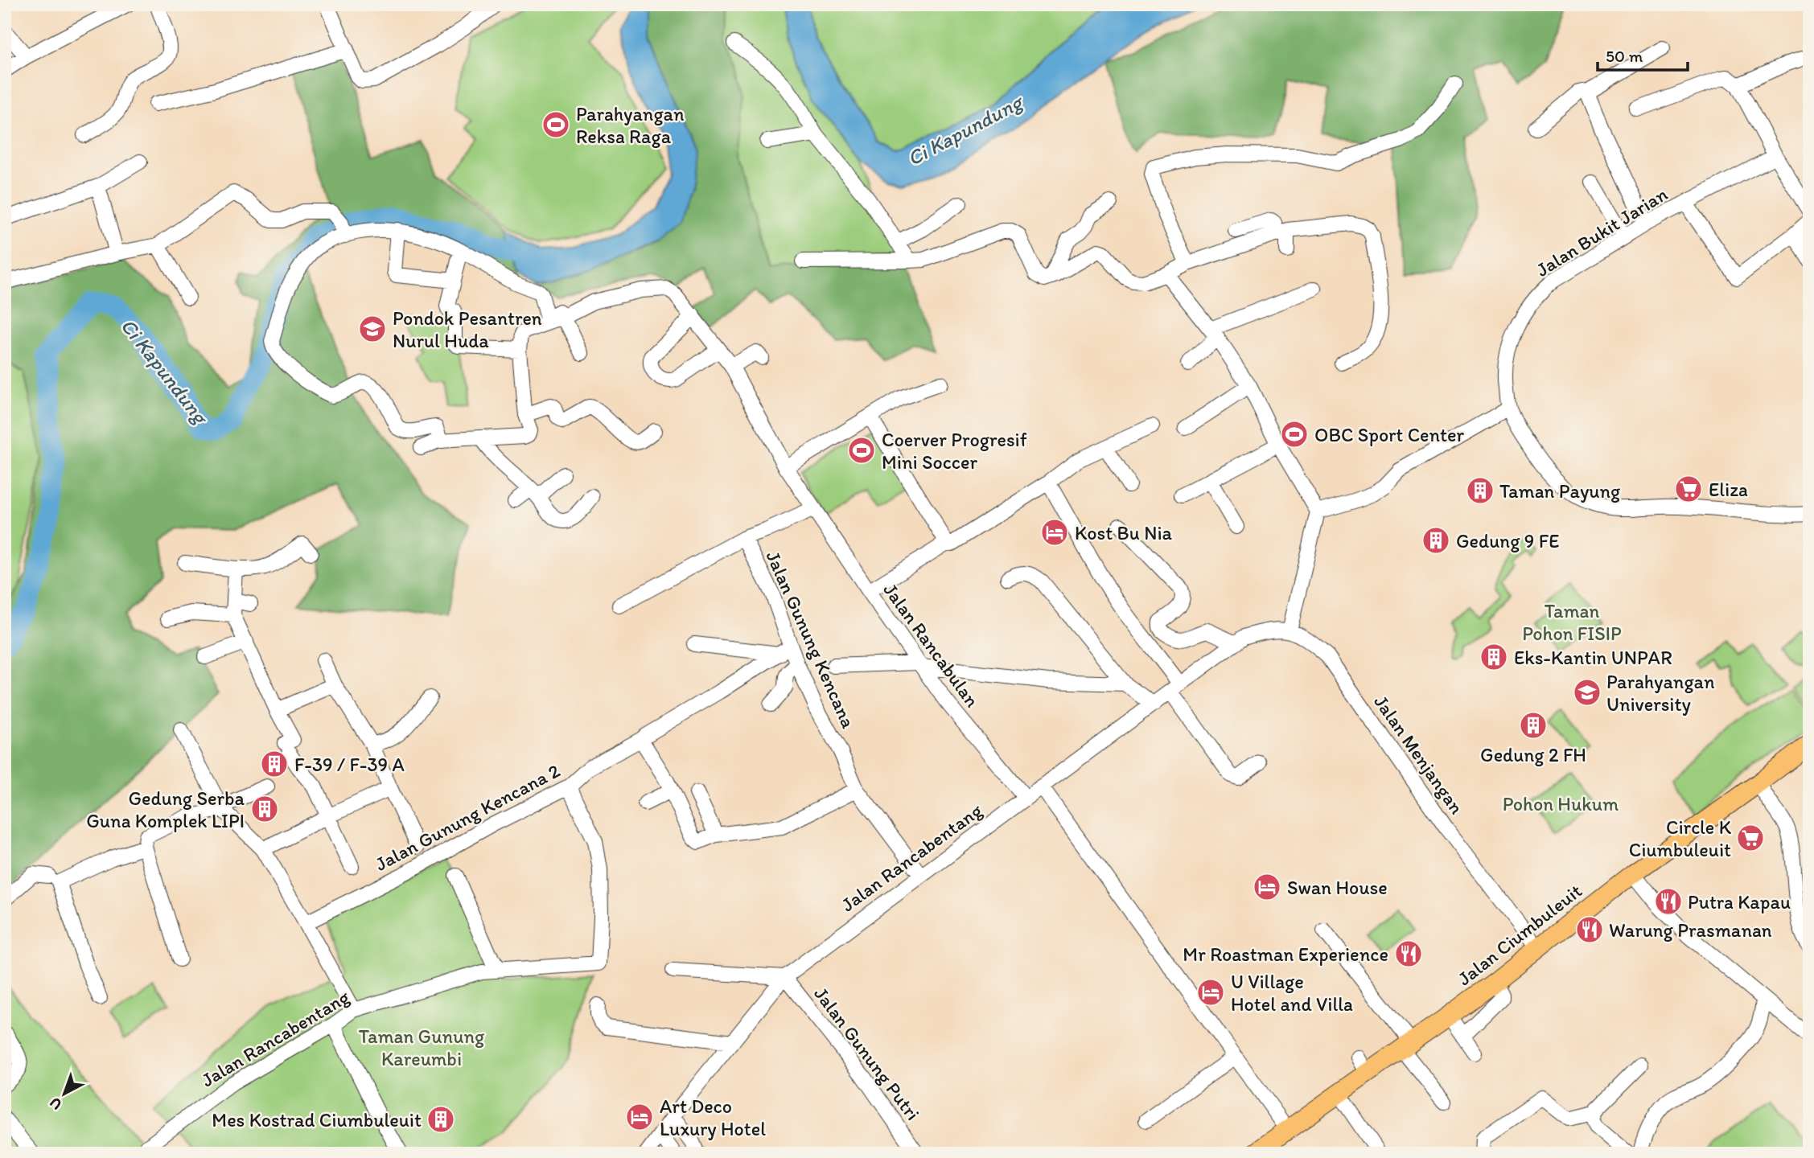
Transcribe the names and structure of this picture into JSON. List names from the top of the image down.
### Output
{
  "streets": {
    "main road": ["Jalan Ciumbuleuit"],
    "street": [
      "Jalan Bukit Jarian",
      "Jalan Gunung Kencana",
      "Jalan Rancabulan",
      "Jalan Menjangan",
      "Jalan Gunung Kencana 2",
      "Jalan Rancabentang",
      "Jalan Gunung Putri"
    ]
  },
  "crossings": [
    ["Jalan Gunung Kencana", "Jalan Rancabulan"],
    ["Jalan Gunung Kencana", "Jalan Gunung Kencana 2"],
    ["Jalan Gunung Kencana", "Jalan Rancabentang"],
    ["Jalan Rancabulan", "Jalan Rancabentang"],
    ["Jalan Menjangan", "Jalan Ciumbuleuit"],
    ["Jalan Gunung Kencana 2", "Jalan Rancabentang"],
    ["Jalan Rancabentang", "Jalan Gunung Putri"]
  ],
  "water": ["Ci Kapundung"],
  "parks": ["Taman Pohon FISIP", "Pohon Hukum", "Taman Gunung Kareumbi"],
  "places": {
    "sports": ["Parahyangan Reksa Raga", "OBC Sport Center", "Coerver Progresif Mini Soccer"],
    "school or university": ["Pondok Pesantren Nurul Huda", "Parahyangan University"],
    "supermarket": ["Eliza", "Circle K Ciumbuleuit"],
    "building": [
      "Taman Payung",
      "Gedung 9 FE",
      "Eks-Kantin UNPAR",
      "Gedung 2 FH",
      "F-39 / F-39 A",
      "Gedung Serba Guna Komplek LIPI",
      "Mes Kostrad Ciumbuleuit"
    ],
    "hotel": [
      "Kost Bu Nia",
      "Swan House",
      "U Village Hotel and Villa",
      "Art Deco Luxury Hotel"
    ],
    "restaurant": ["Putra Kapau", "Warung Prasmanan", "Mr Roastman Experience"]
  },
  "scale_bar": "50 m",
  "north": "bottom left"
}
